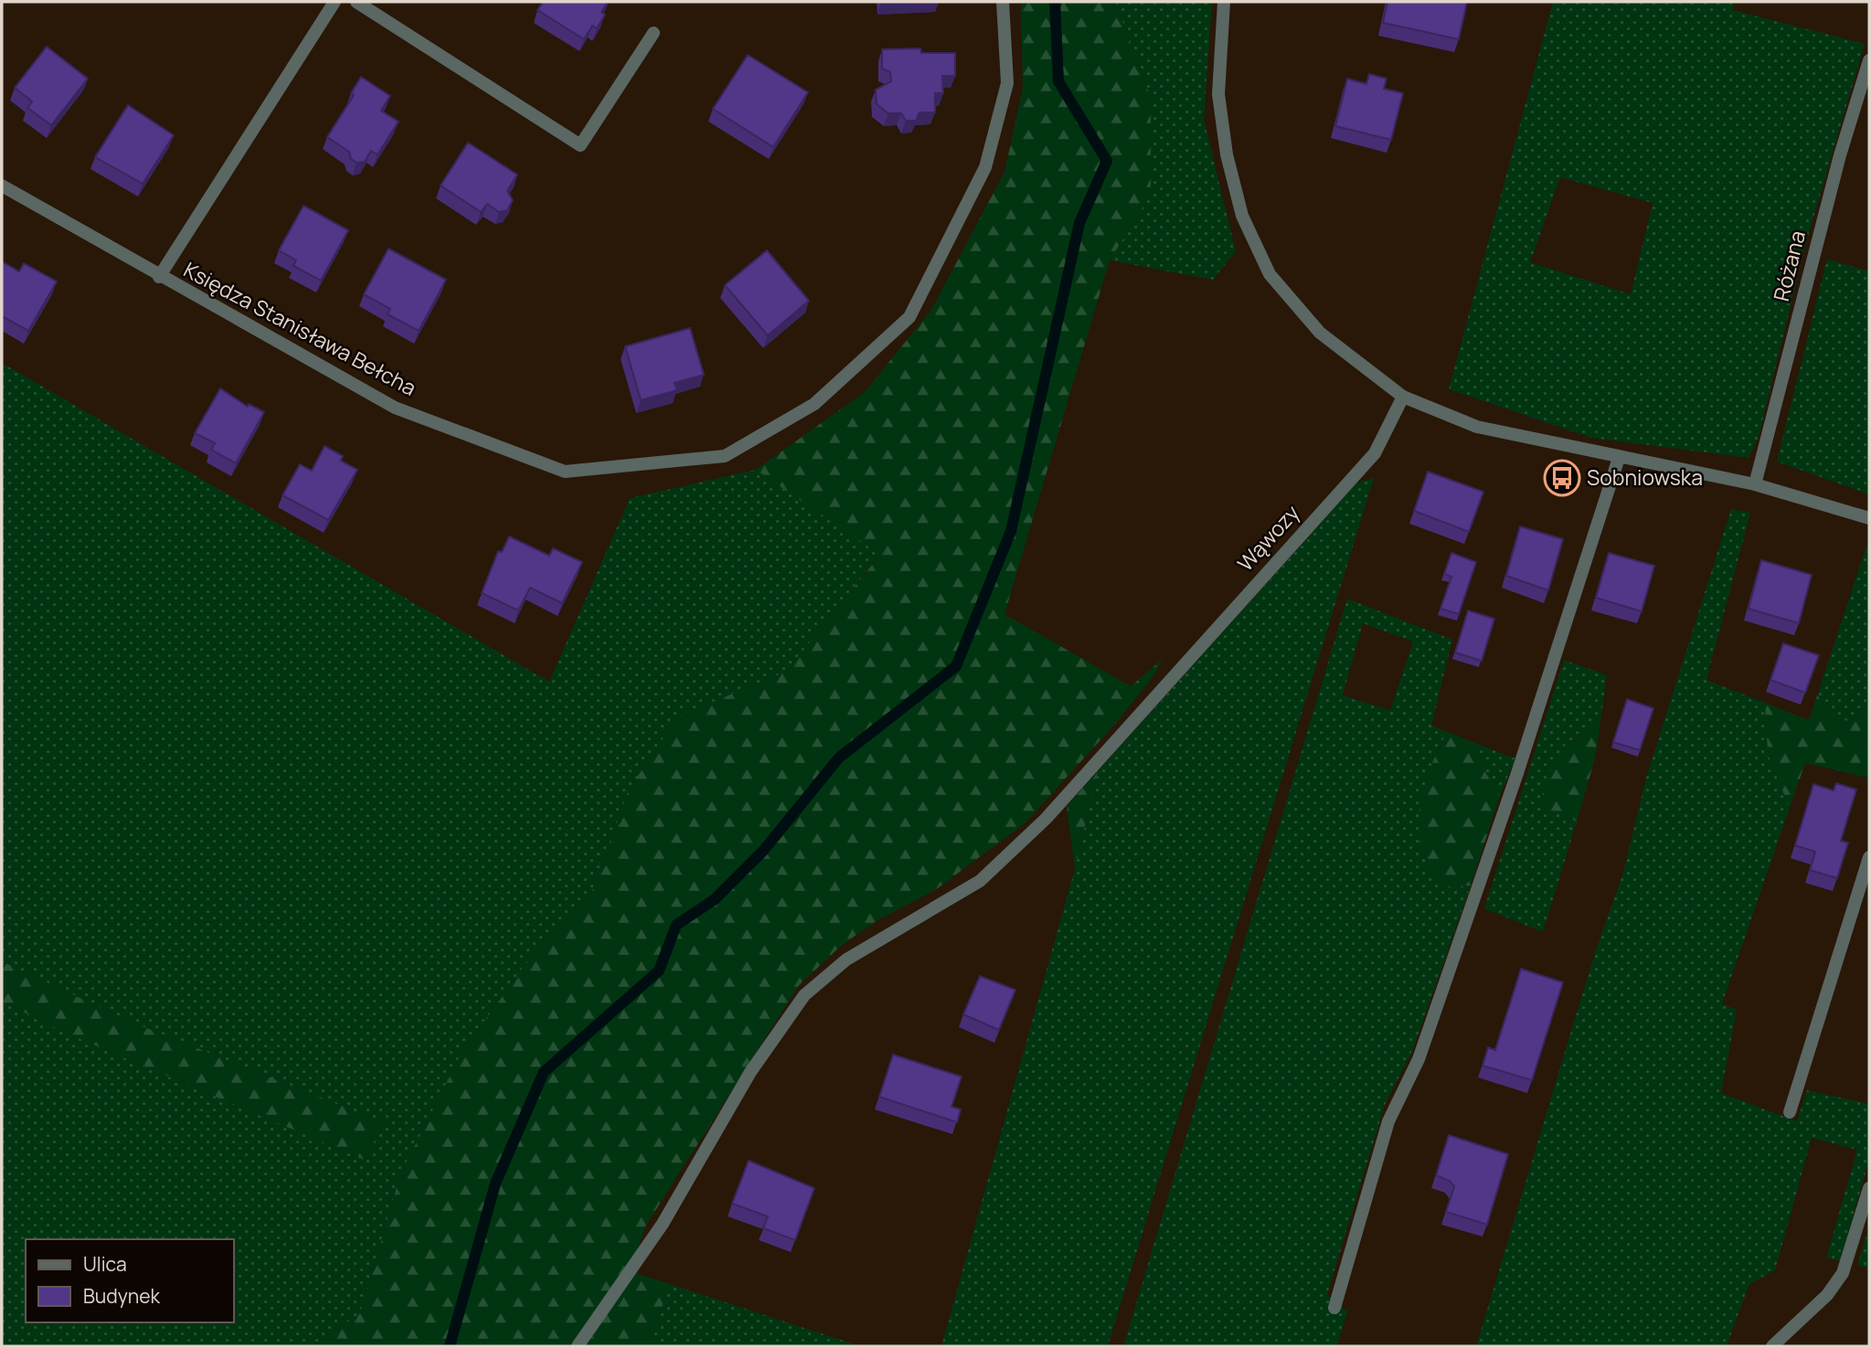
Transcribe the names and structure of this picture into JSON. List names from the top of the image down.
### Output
{
  "streets": {
    "street": ["Różana", "Księdza Stanisława Bełcha", "Wąwozy"]
  },
  "places": {
    "bus stop": ["Sobniowska"]
  },
  "legend": ["Ulica", "Budynek"]
}
